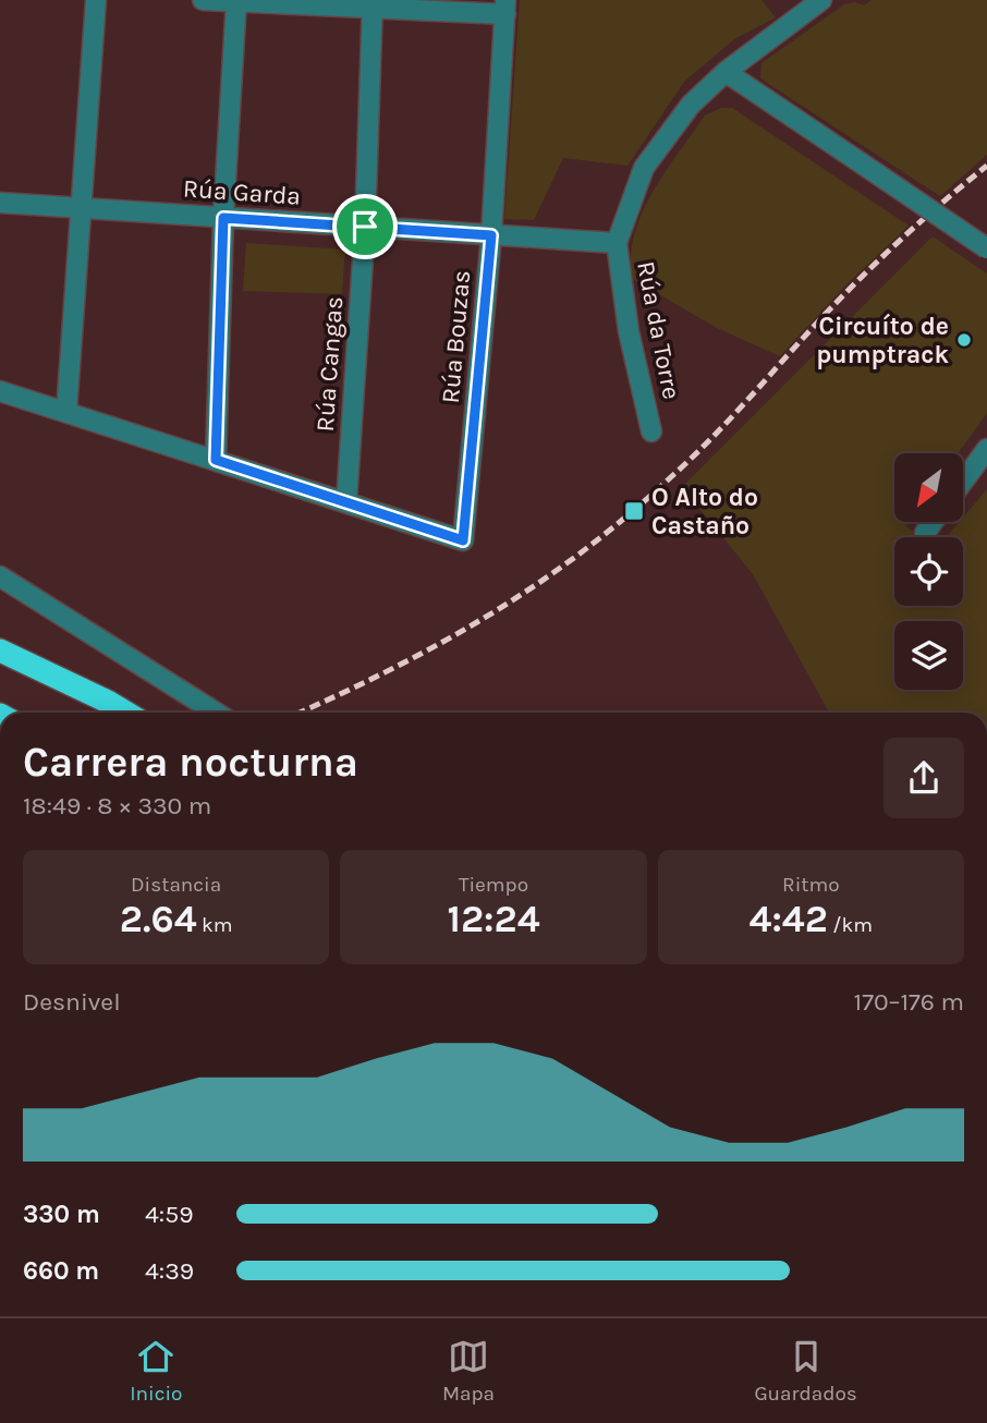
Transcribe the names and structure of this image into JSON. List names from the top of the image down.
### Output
{
  "streets": {
    "street": [
      "Rúa Garda",
      "Rúa da Torre",
      "Rúa Bouzas",
      "Rúa Cangas"
    ]
  },
  "crossings": [
    ["Rúa Garda", "Rúa da Torre"],
    ["Rúa Garda", "Rúa Bouzas"],
    ["Rúa Garda", "Rúa Cangas"],
    ["Rúa Bouzas", "Rúa Cangas"]
  ],
  "places": {
    "other": ["Circuíto de pumptrack"],
    "transit": ["O Alto do Castaño"]
  },
  "north": "bottom left",
  "page": {
    "heading": ["Carrera nocturna", "18:49 · 8 × 330 m"],
    "stats": [
      ["Distancia", "2.64 km"],
      ["Tiempo", "12:24"],
      ["Ritmo", "4:42 /km"]
    ],
    "chart": ["Desnivel", "170–176 m"],
    "list": [
      {
        "name": "330 m",
        "note": "4:59"
      },
      {
        "name": "660 m",
        "note": "4:39"
      }
    ],
    "tabs": ["Inicio", "Mapa", "Guardados"]
  }
}
